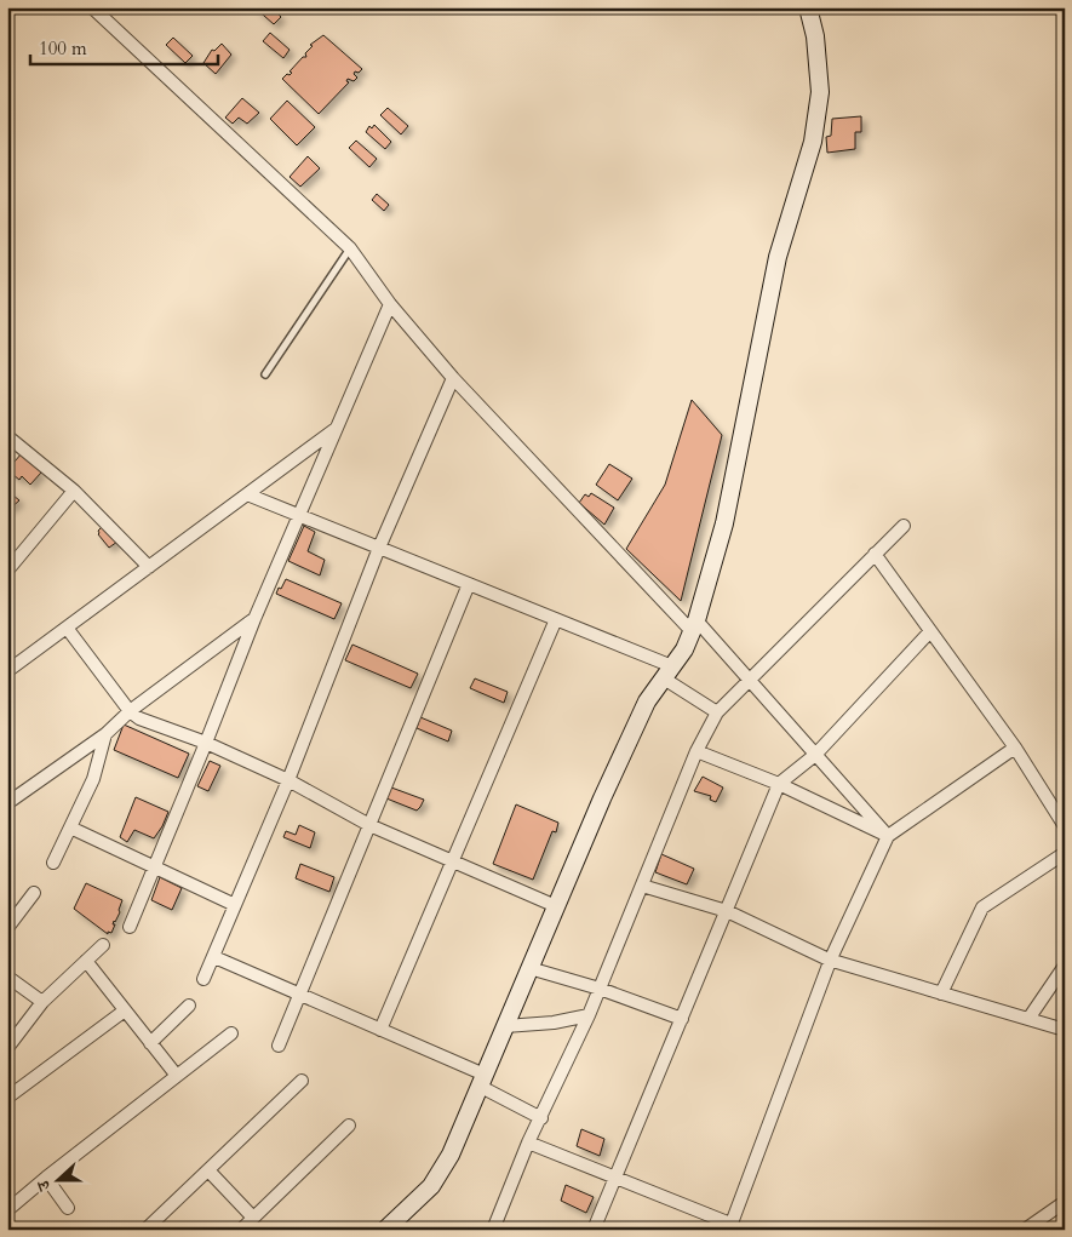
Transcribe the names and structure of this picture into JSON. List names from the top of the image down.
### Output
{
  "scale_bar": "100 m",
  "north": "left"
}
